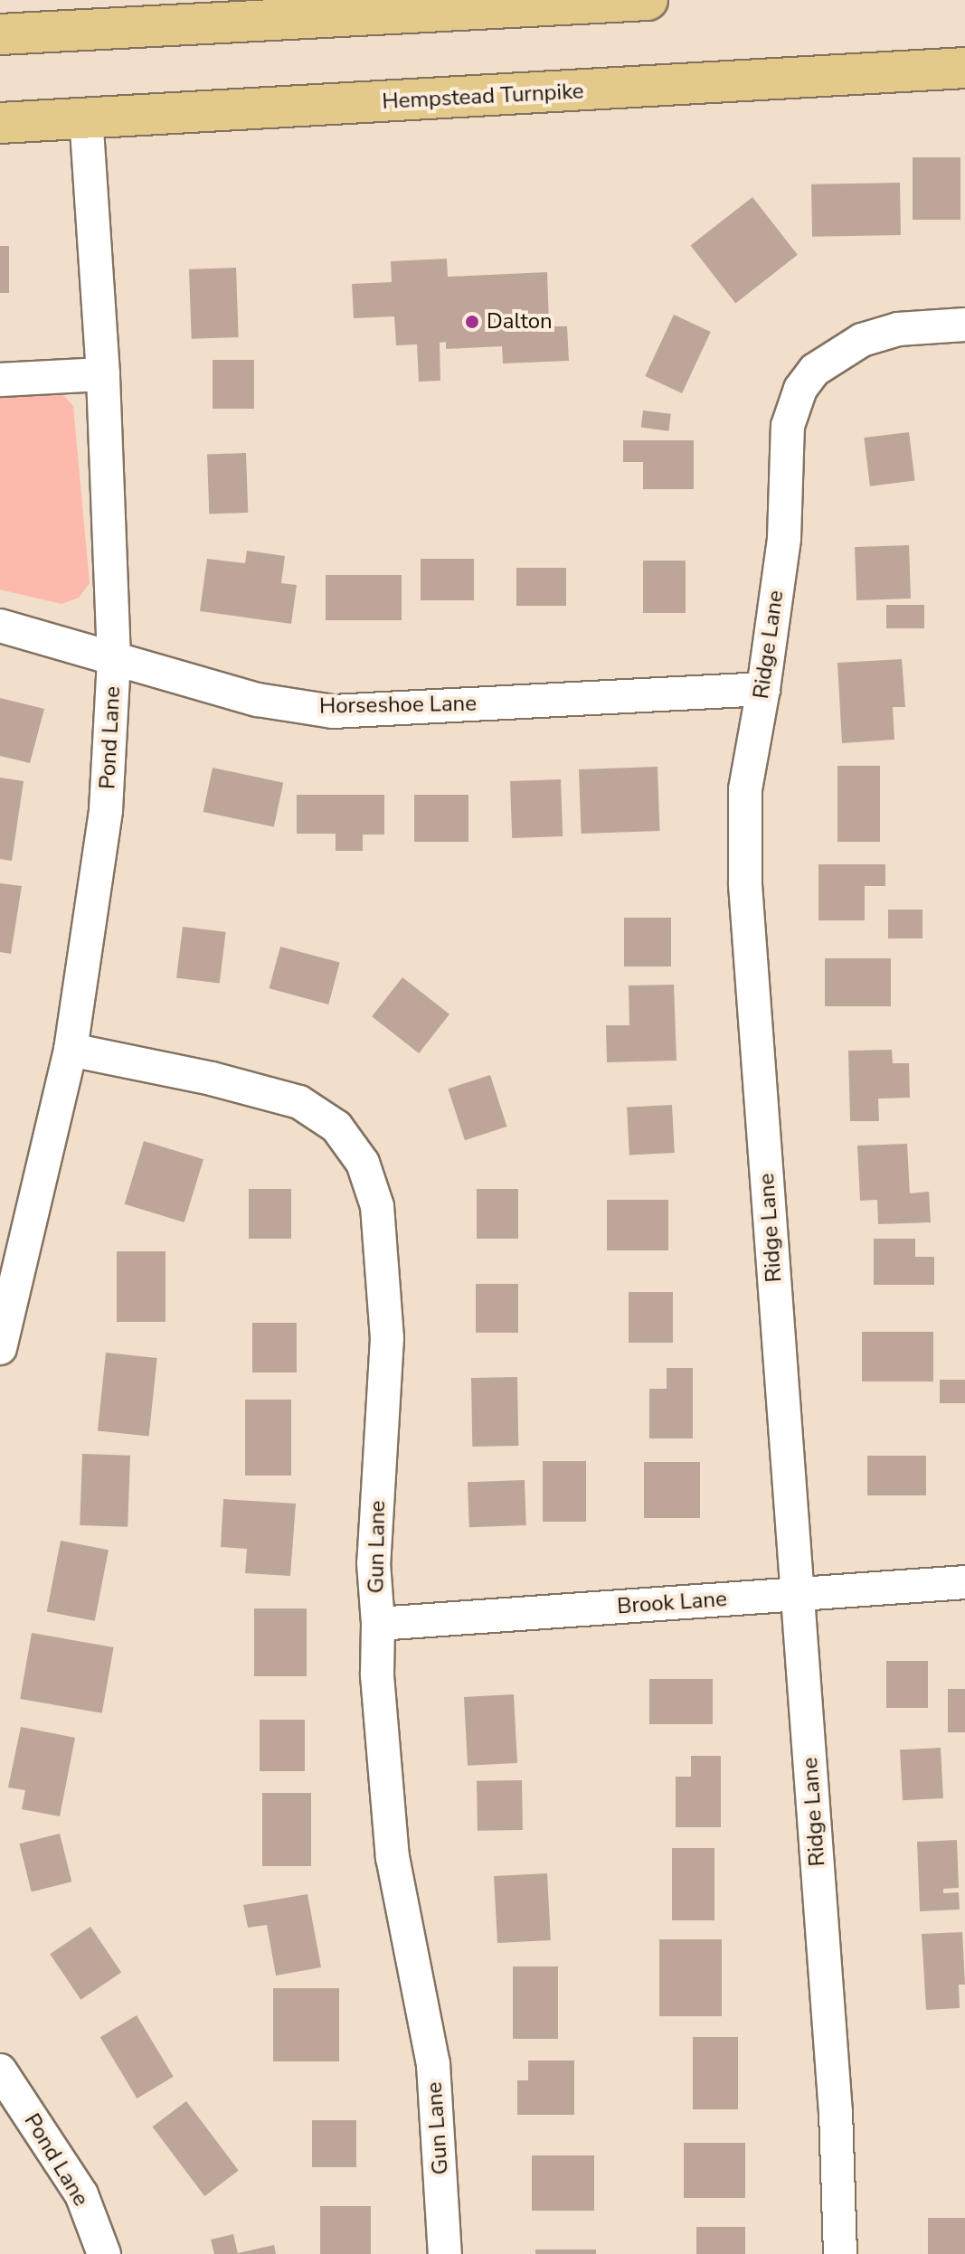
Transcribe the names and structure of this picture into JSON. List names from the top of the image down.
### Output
{
  "streets": {
    "main road": ["Hempstead Turnpike"],
    "street": [
      "Ridge Lane",
      "Horseshoe Lane",
      "Pond Lane",
      "Gun Lane",
      "Brook Lane"
    ]
  },
  "crossings": [
    ["Hempstead Turnpike", "Pond Lane"],
    ["Ridge Lane", "Horseshoe Lane"],
    ["Ridge Lane", "Brook Lane"],
    ["Horseshoe Lane", "Pond Lane"],
    ["Pond Lane", "Gun Lane"],
    ["Gun Lane", "Brook Lane"]
  ],
  "places": ["Dalton"]
}
